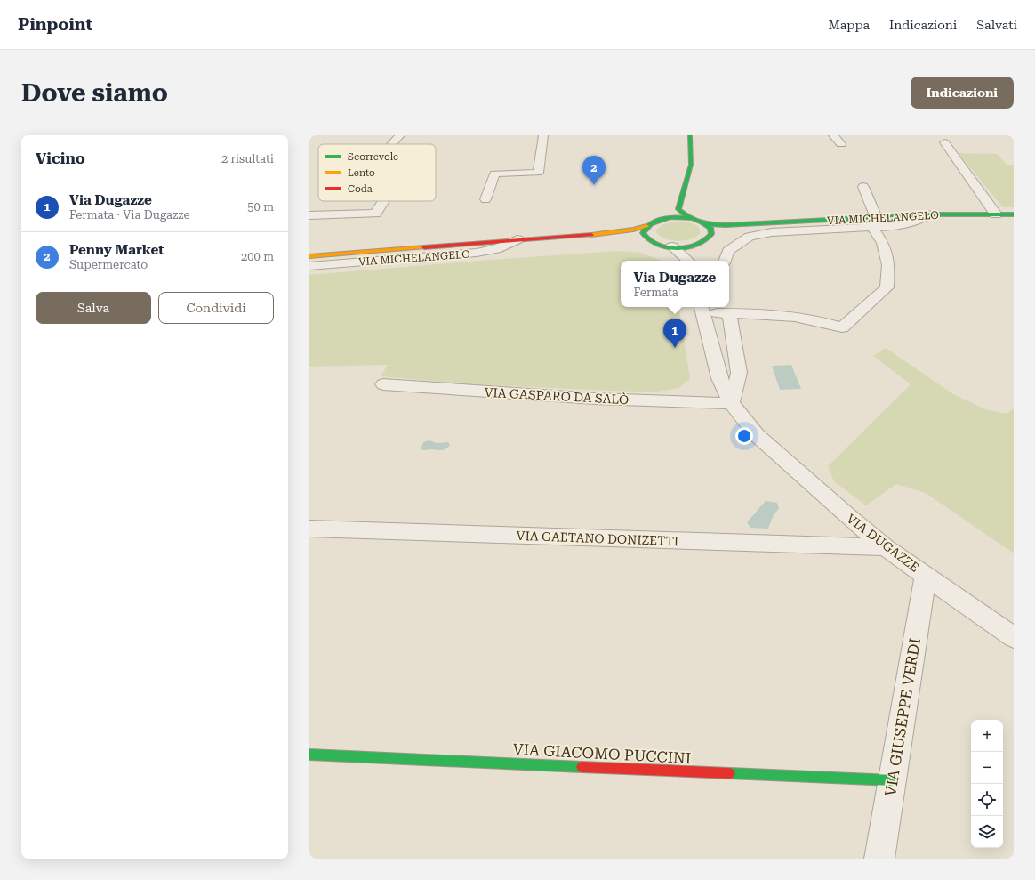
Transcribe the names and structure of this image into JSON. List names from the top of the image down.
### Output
{
  "streets": {
    "street": [
      "VIA MICHELANGELO",
      "VIA GASPARO DA SALÒ",
      "VIA GAETANO DONIZETTI",
      "VIA DUGAZZE",
      "VIA GIUSEPPE VERDI",
      "VIA GIACOMO PUCCINI"
    ]
  },
  "crossings": [
    ["VIA GASPARO DA SALÒ", "VIA DUGAZZE"],
    ["VIA GAETANO DONIZETTI", "VIA DUGAZZE"],
    ["VIA DUGAZZE", "VIA GIUSEPPE VERDI"],
    ["VIA GIUSEPPE VERDI", "VIA GIACOMO PUCCINI"]
  ],
  "legend": ["Scorrevole", "Lento", "Coda"],
  "page": {
    "header": "Pinpoint",
    "nav": ["Mappa", "Indicazioni", "Salvati"],
    "buttons": [
      "Indicazioni",
      ["Salva", "Condividi"]
    ],
    "title": "Dove siamo",
    "heading": ["Vicino", "2 risultati"],
    "pins": ["2", "1"],
    "list": [
      {
        "mark": "1",
        "name": "Via Dugazze",
        "note": "Fermata · Via Dugazze",
        "value": "50 m"
      },
      {
        "mark": "2",
        "name": "Penny Market",
        "note": "Supermercato",
        "value": "200 m"
      }
    ],
    "popup": ["Via Dugazze", "Fermata"],
    "map_buttons": ["+", "−"]
  }
}
